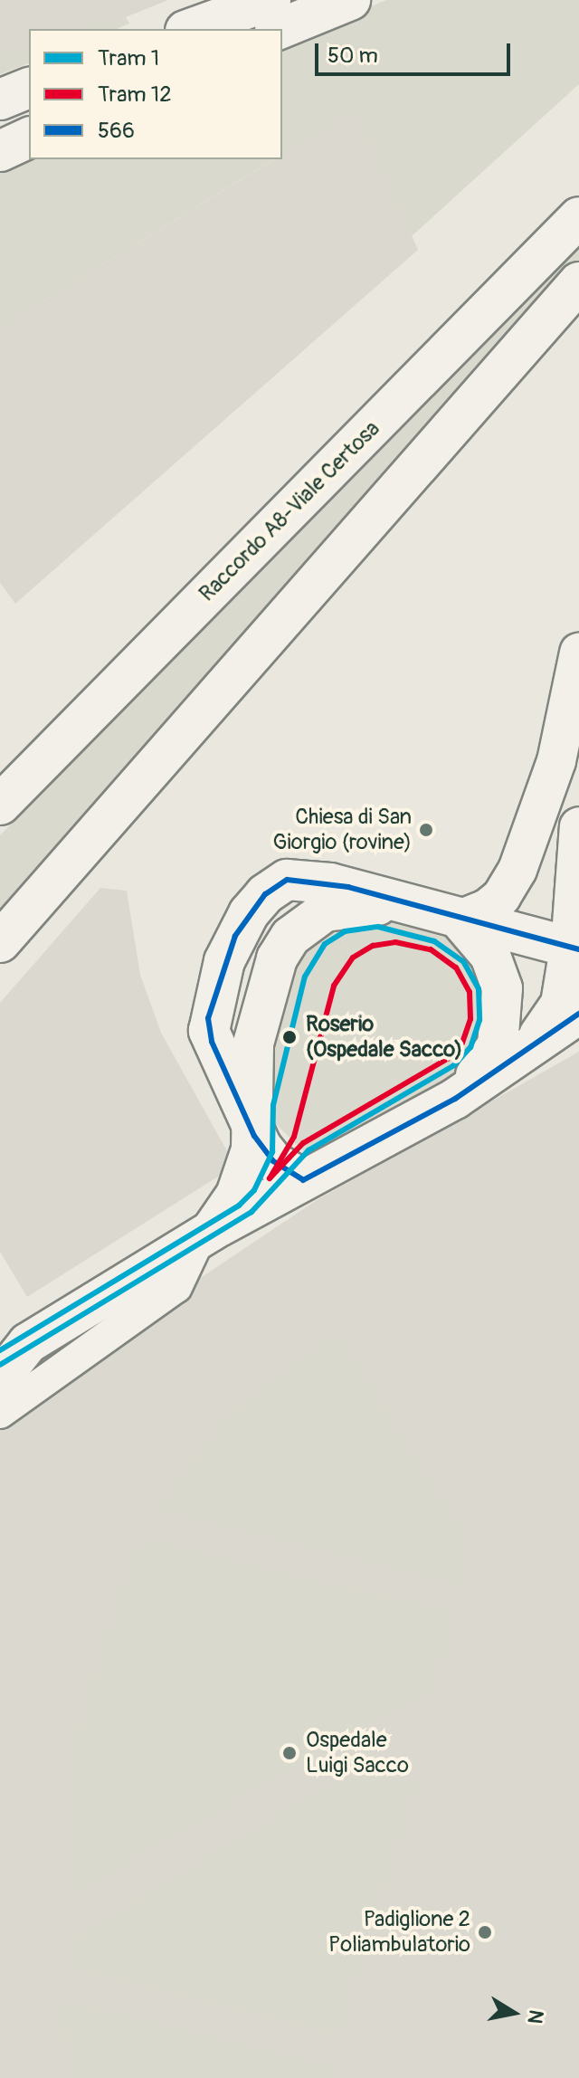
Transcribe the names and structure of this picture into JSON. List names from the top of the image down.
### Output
{
  "streets": {
    "main road": ["Raccordo A8-Viale Certosa"]
  },
  "places": [
    "Chiesa di San Giorgio (rovine)",
    "Roserio (Ospedale Sacco)",
    "Ospedale Luigi Sacco",
    "Padiglione 2 Poliambulatorio"
  ],
  "lines": ["transit line 566", "tram line 1", "tram line 12"],
  "legend": ["Tram 1", "Tram 12", "566"],
  "scale_bar": "50 m",
  "north": "right"
}
